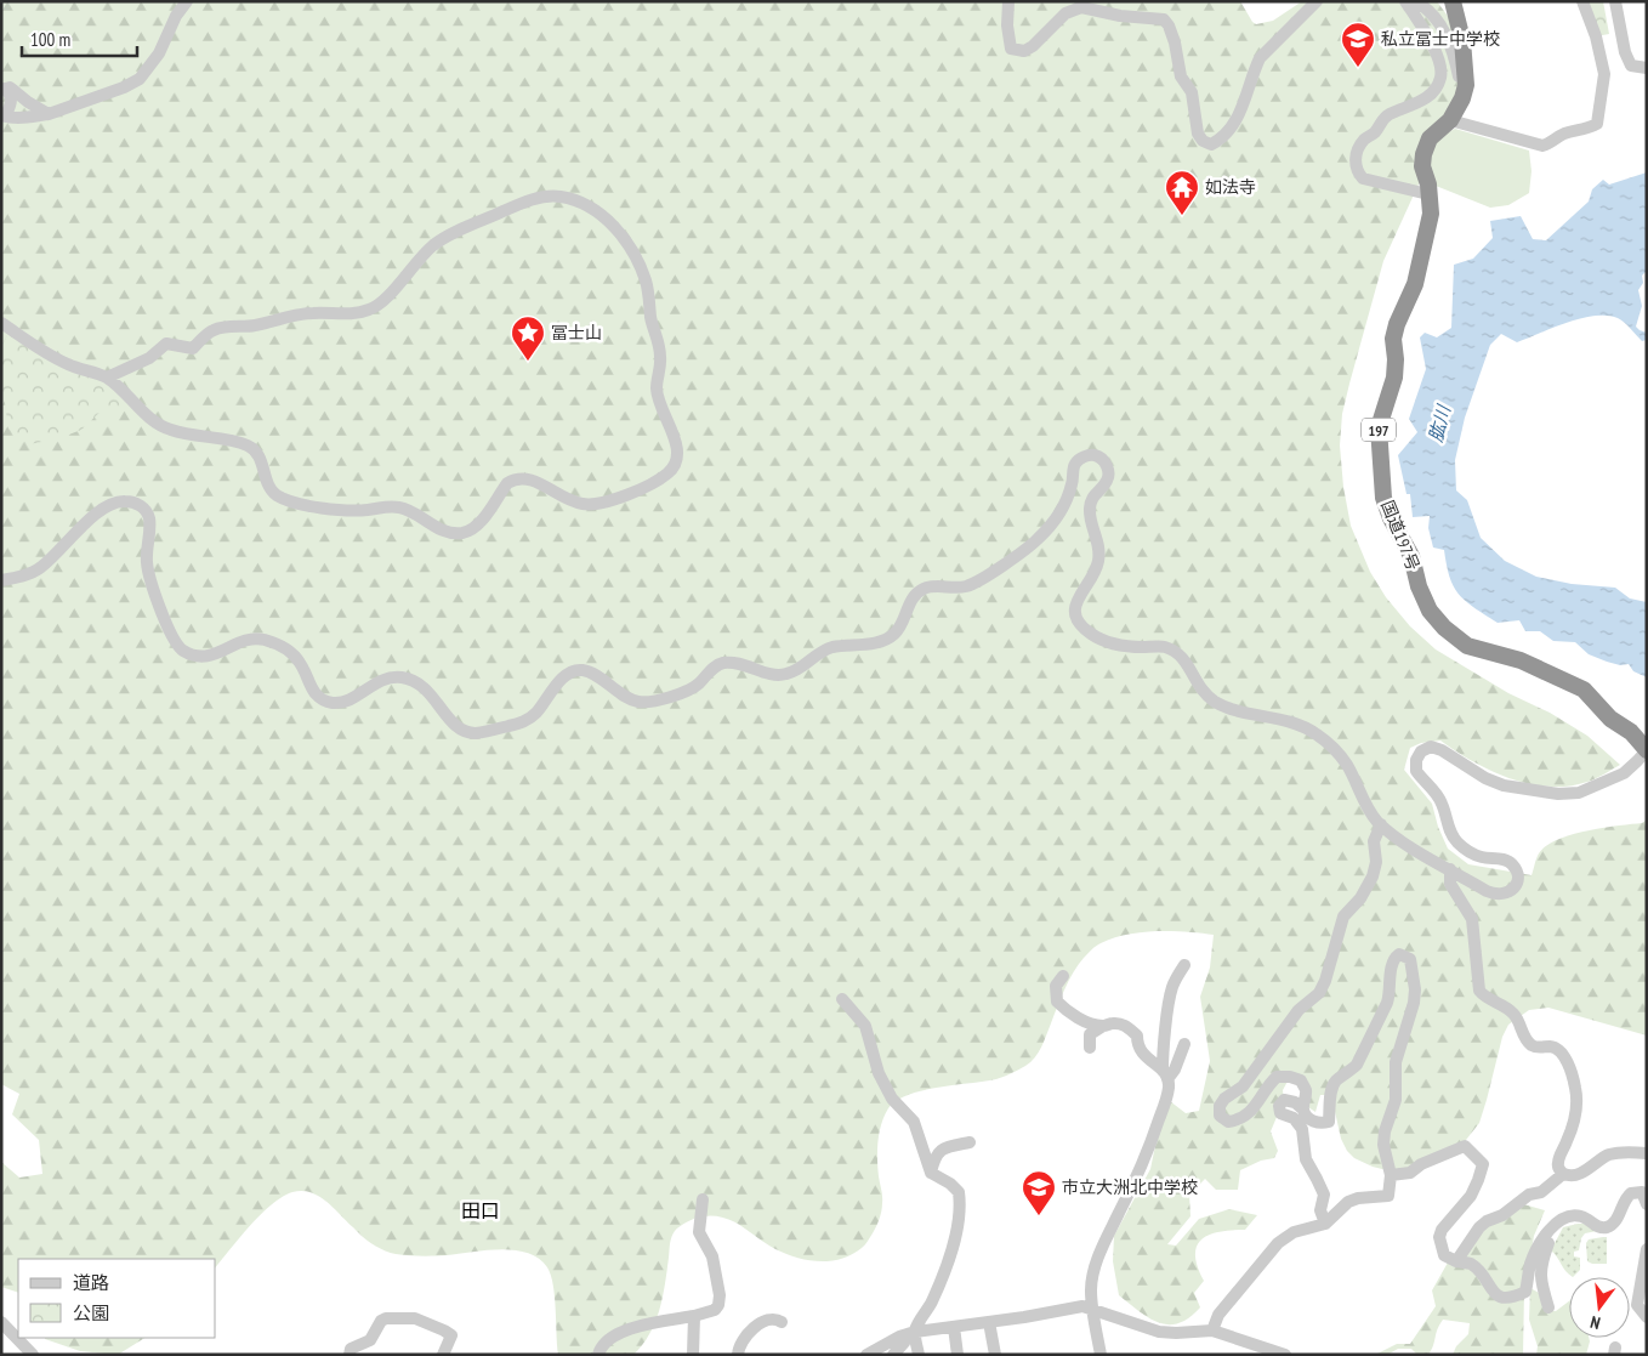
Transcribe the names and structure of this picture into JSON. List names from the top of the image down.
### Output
{
  "streets": {
    "highway": ["197", "国道197号"]
  },
  "districts": ["田口"],
  "water": ["肱川"],
  "places": {
    "school or university": ["私立冨士中学校", "市立大洲北中学校"],
    "temple": ["如法寺"],
    "place": ["冨士山"]
  },
  "legend": ["道路", "公園"],
  "scale_bar": "100 m",
  "north": "bottom"
}
